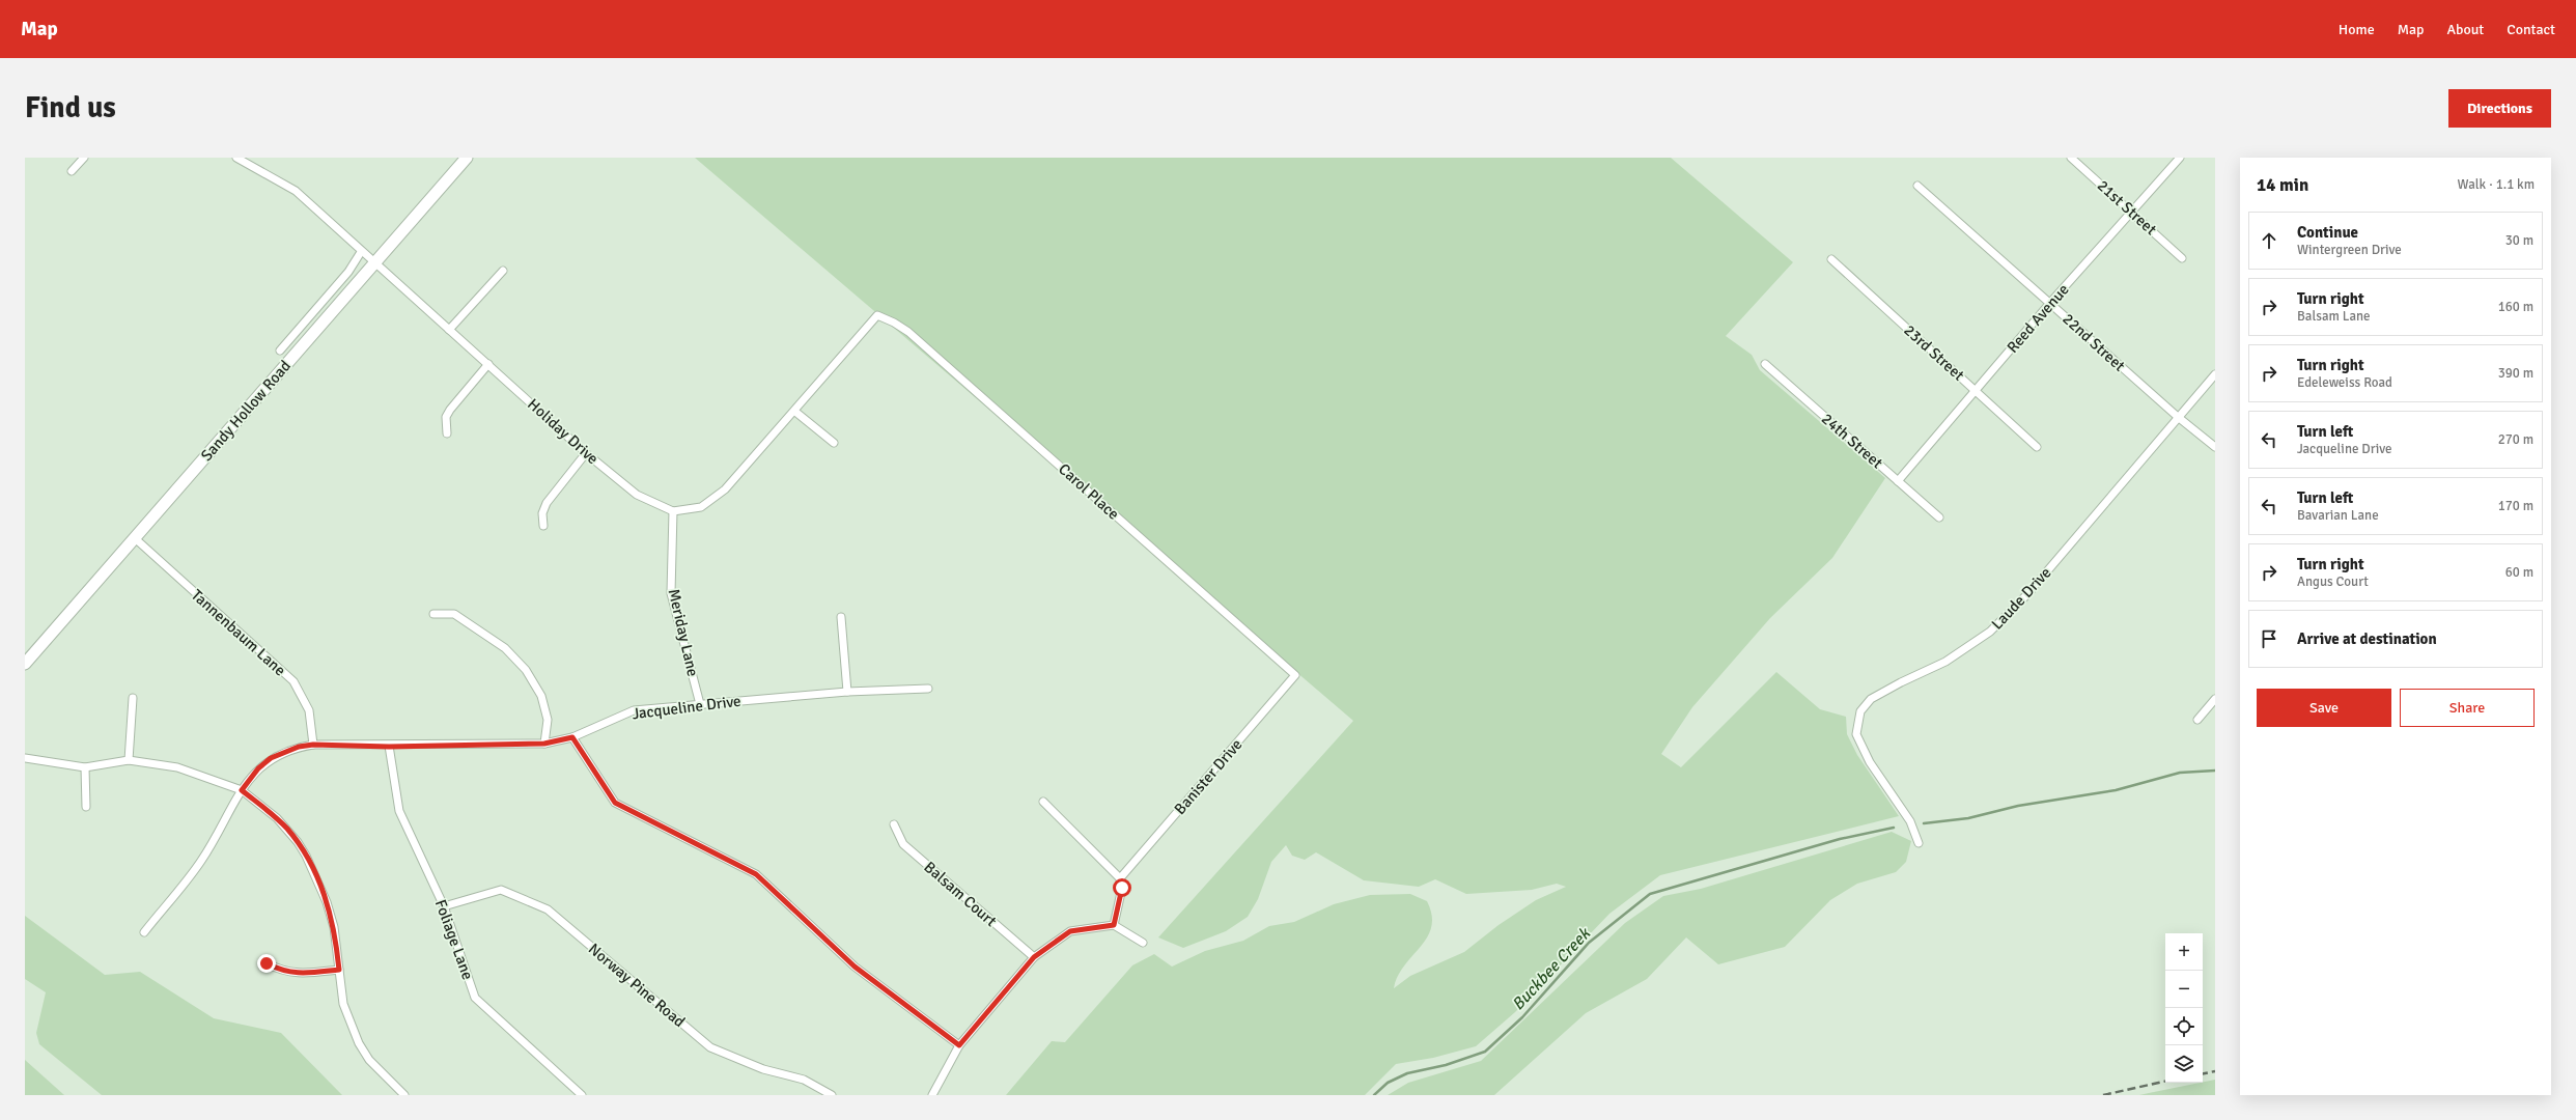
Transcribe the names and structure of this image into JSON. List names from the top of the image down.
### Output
{
  "streets": {
    "street": [
      "21st Street",
      "Reed Avenue",
      "22nd Street",
      "23rd Street",
      "Sandy Hollow Road",
      "Holiday Drive",
      "24th Street",
      "Carol Place",
      "Laude Drive",
      "Tannenbaum Lane",
      "Meriday Lane",
      "Jacqueline Drive",
      "Banister Drive",
      "Balsam Court",
      "Foliage Lane",
      "Norway Pine Road"
    ]
  },
  "crossings": [
    ["21st Street", "Reed Avenue"],
    ["Reed Avenue", "22nd Street"],
    ["Reed Avenue", "23rd Street"],
    ["Reed Avenue", "24th Street"],
    ["22nd Street", "Laude Drive"],
    ["Sandy Hollow Road", "Holiday Drive"],
    ["Sandy Hollow Road", "Tannenbaum Lane"],
    ["Holiday Drive", "Meriday Lane"],
    ["Carol Place", "Banister Drive"],
    ["Tannenbaum Lane", "Jacqueline Drive"],
    ["Meriday Lane", "Jacqueline Drive"],
    ["Jacqueline Drive", "Foliage Lane"],
    ["Foliage Lane", "Norway Pine Road"]
  ],
  "water": ["Buckbee Creek"],
  "page": {
    "header": "Map",
    "nav": [
      "Home",
      "Map",
      "About",
      "Contact"
    ],
    "buttons": [
      "Directions",
      ["Save", "Share"]
    ],
    "title": "Find us",
    "heading": ["14 min", "Walk · 1.1 km"],
    "list": [
      ["Continue", "Wintergreen Drive", "30 m"],
      ["Turn right", "Balsam Lane", "160 m"],
      ["Turn right", "Edeleweiss Road", "390 m"],
      ["Turn left", "Jacqueline Drive", "270 m"],
      ["Turn left", "Bavarian Lane", "170 m"],
      ["Turn right", "Angus Court", "60 m"],
      "Arrive at destination"
    ],
    "map_buttons": ["+", "−"]
  }
}
